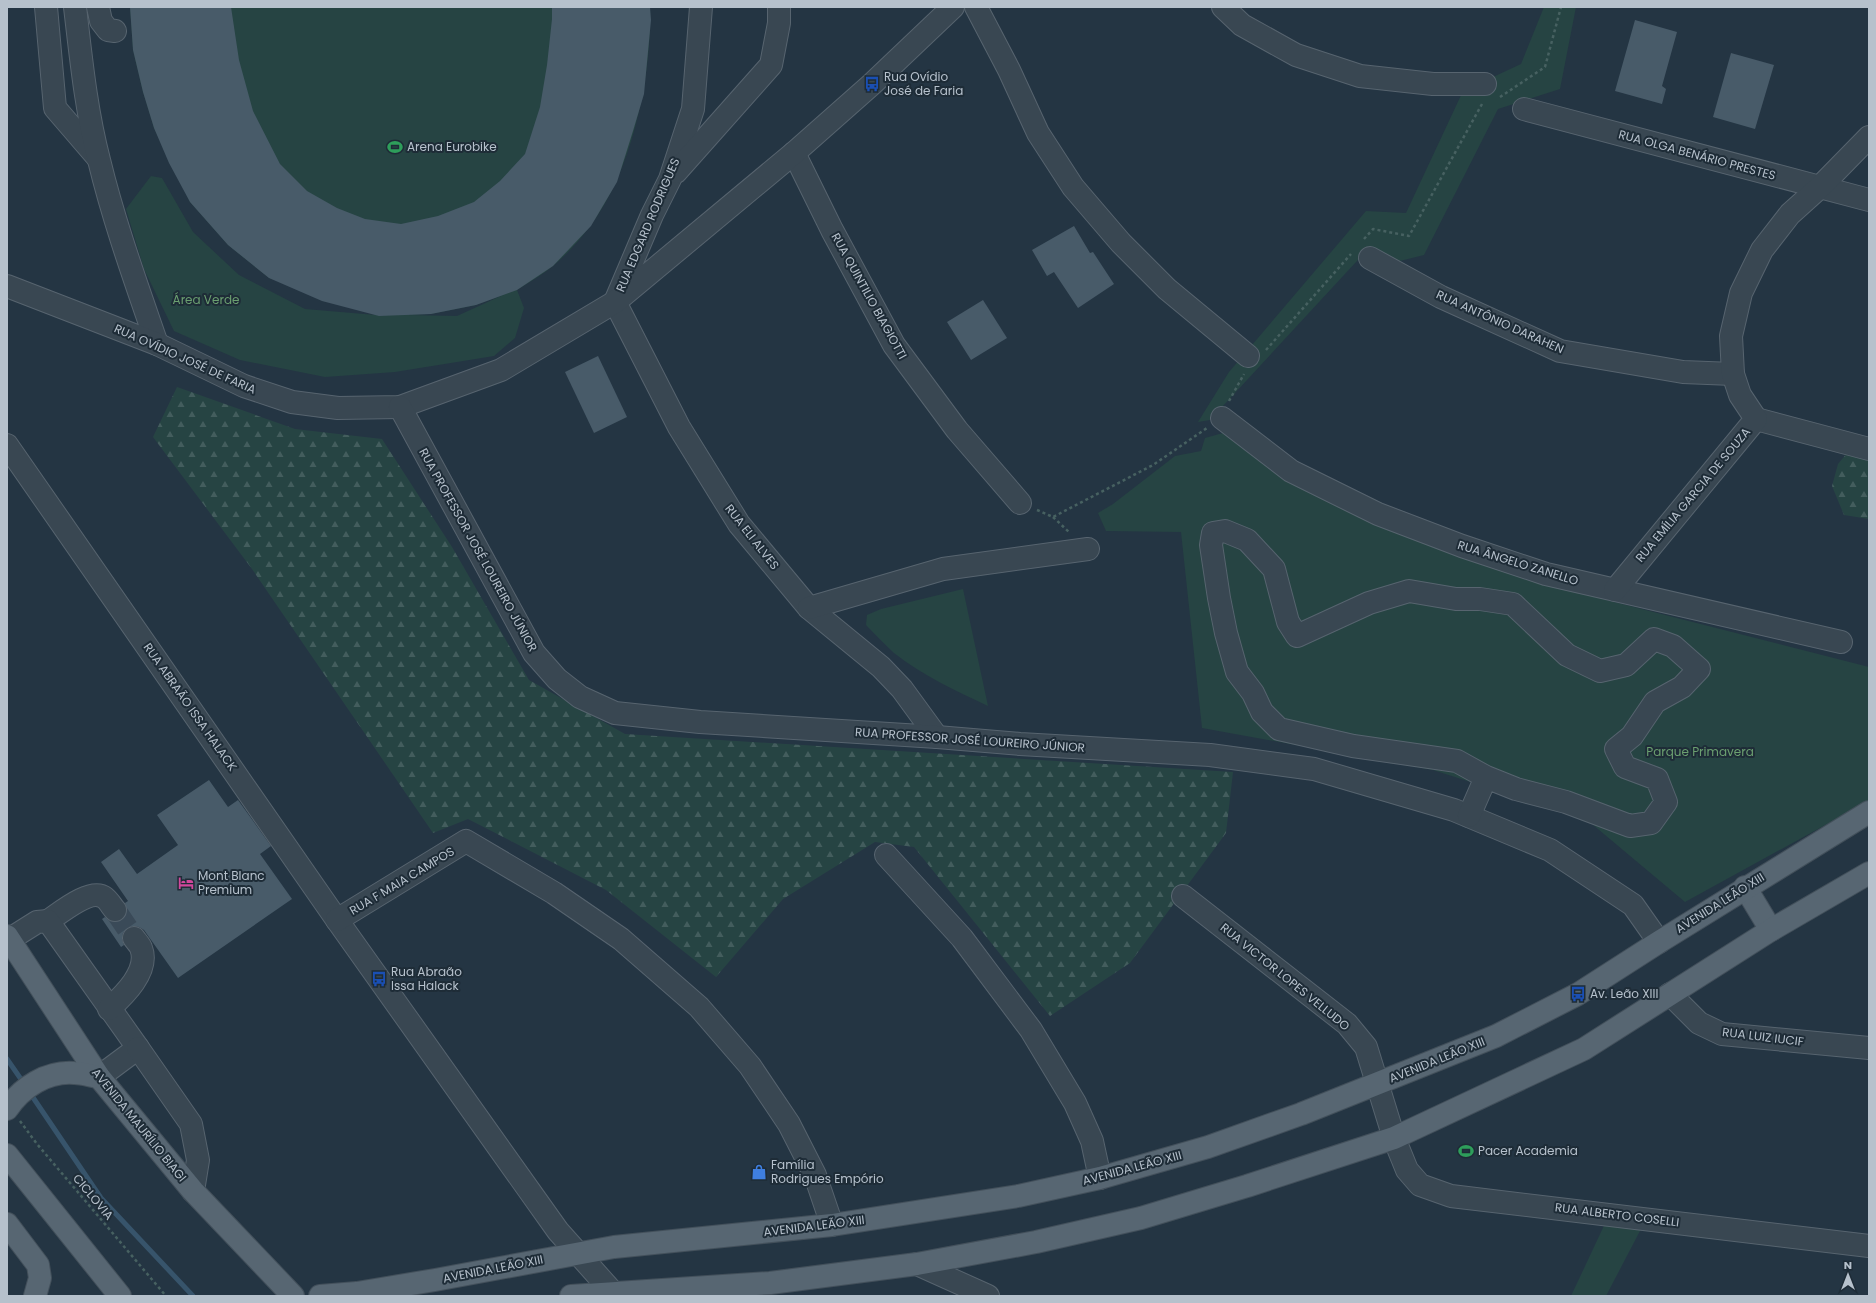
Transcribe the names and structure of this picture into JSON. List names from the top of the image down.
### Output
{
  "streets": {
    "main road": ["AVENIDA LEÃO XIII", "AVENIDA MAURÍLIO BIAGI"],
    "street": [
      "RUA OLGA BENÁRIO PRESTES",
      "RUA EDGARD RODRIGUES",
      "RUA QUINTILIO BIAGIOTTI",
      "RUA ANTÔNIO DARAHEN",
      "RUA OVÍDIO JOSÉ DE FARIA",
      "RUA EMÍLIA GARCIA DE SOUZA",
      "RUA ELI ALVES",
      "RUA PROFESSOR JOSÉ LOUREIRO JÚNIOR",
      "RUA ÂNGELO ZANELLO",
      "RUA ABRAÃO ISSA HALACK",
      "RUA F MAIA CAMPOS",
      "RUA VICTOR LOPES VELLUDO",
      "RUA LUIZ IUCIF",
      "RUA ALBERTO COSELLI"
    ],
    "path": ["CICLOVIA"]
  },
  "crossings": [
    ["RUA OLGA BENÁRIO PRESTES", "RUA EMÍLIA GARCIA DE SOUZA"],
    ["RUA EDGARD RODRIGUES", "RUA OVÍDIO JOSÉ DE FARIA"],
    ["RUA EDGARD RODRIGUES", "RUA ELI ALVES"],
    ["RUA QUINTILIO BIAGIOTTI", "RUA OVÍDIO JOSÉ DE FARIA"],
    ["RUA ANTÔNIO DARAHEN", "RUA EMÍLIA GARCIA DE SOUZA"],
    ["RUA OVÍDIO JOSÉ DE FARIA", "RUA ELI ALVES"],
    ["RUA OVÍDIO JOSÉ DE FARIA", "RUA PROFESSOR JOSÉ LOUREIRO JÚNIOR"],
    ["RUA EMÍLIA GARCIA DE SOUZA", "RUA ÂNGELO ZANELLO"],
    ["RUA ELI ALVES", "RUA PROFESSOR JOSÉ LOUREIRO JÚNIOR"],
    ["RUA PROFESSOR JOSÉ LOUREIRO JÚNIOR", "AVENIDA LEÃO XIII"],
    ["RUA ABRAÃO ISSA HALACK", "RUA F MAIA CAMPOS"],
    ["RUA ABRAÃO ISSA HALACK", "AVENIDA LEÃO XIII"],
    ["RUA F MAIA CAMPOS", "AVENIDA LEÃO XIII"],
    ["AVENIDA LEÃO XIII", "RUA VICTOR LOPES VELLUDO"],
    ["RUA VICTOR LOPES VELLUDO", "RUA ALBERTO COSELLI"]
  ],
  "parks": ["Área Verde", "Parque Primavera"],
  "places": {
    "bus stop": ["Rua Ovídio José de Faria", "Rua Abraão Issa Halack", "Av. Leão XIII"],
    "sports": ["Arena Eurobike", "Pacer Academia"],
    "hotel": ["Mont Blanc Premium"],
    "shop": ["Família Rodrigues Empório"]
  },
  "north": "top"
}
